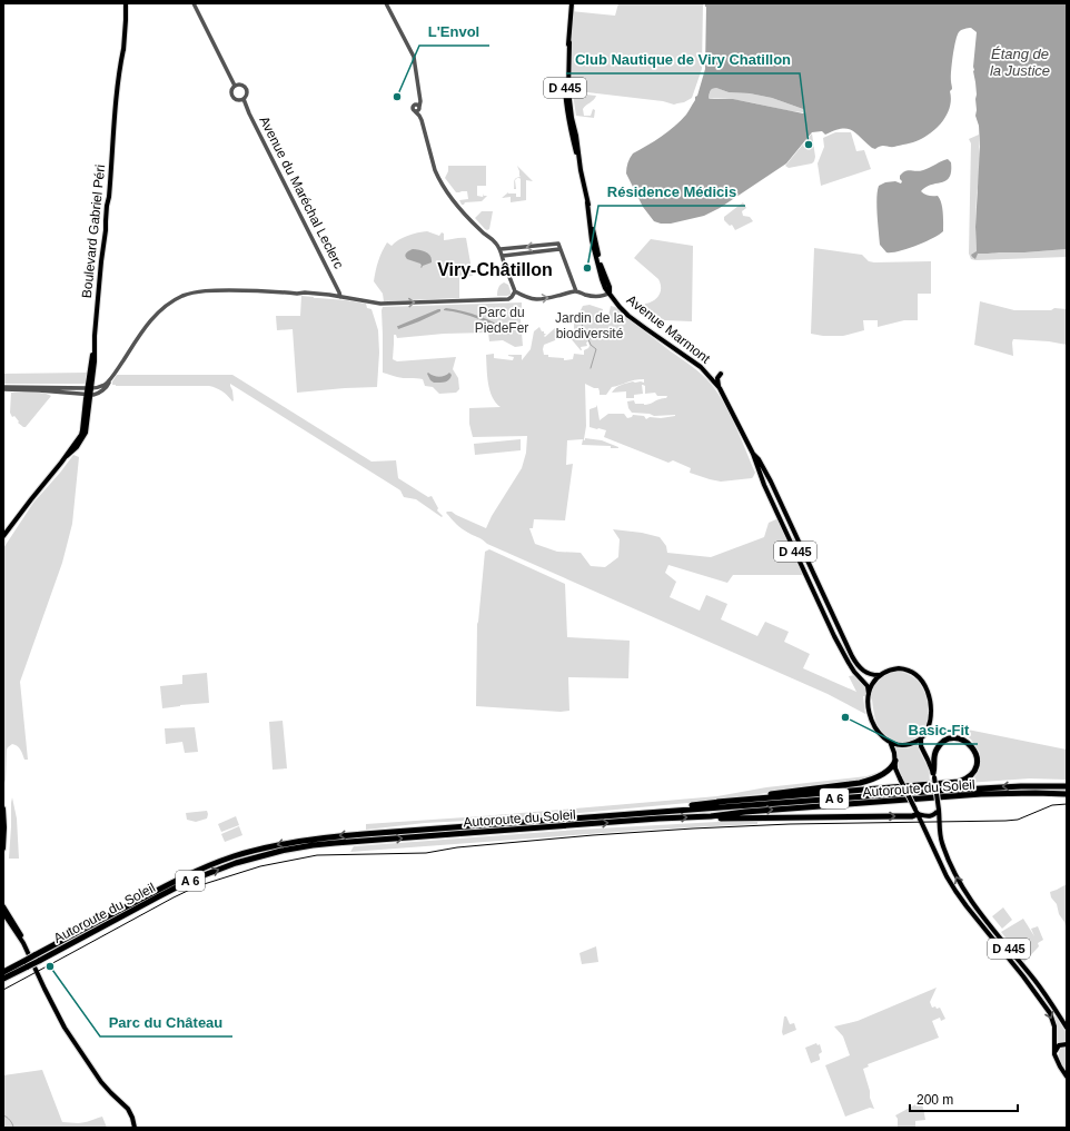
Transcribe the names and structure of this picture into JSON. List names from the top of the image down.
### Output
{
  "streets": {
    "highway": ["Autoroute du Soleil", "A 6"],
    "main road": ["D 445", "Boulevard Gabriel Péri", "Avenue Marmont"],
    "street": ["Avenue du Maréchal Leclerc"]
  },
  "crossings": [
    ["D 445", "Avenue Marmont"]
  ],
  "districts": ["Viry-Châtillon"],
  "water": ["Étang de la Justice"],
  "parks": ["Parc du PiedeFer", "Jardin de la biodiversité"],
  "places": [
    "L'Envol",
    "Club Nautique de Viry Chatillon",
    "Résidence Médicis",
    "Basic-Fit",
    "Parc du Château"
  ],
  "scale_bar": "200 m"
}
